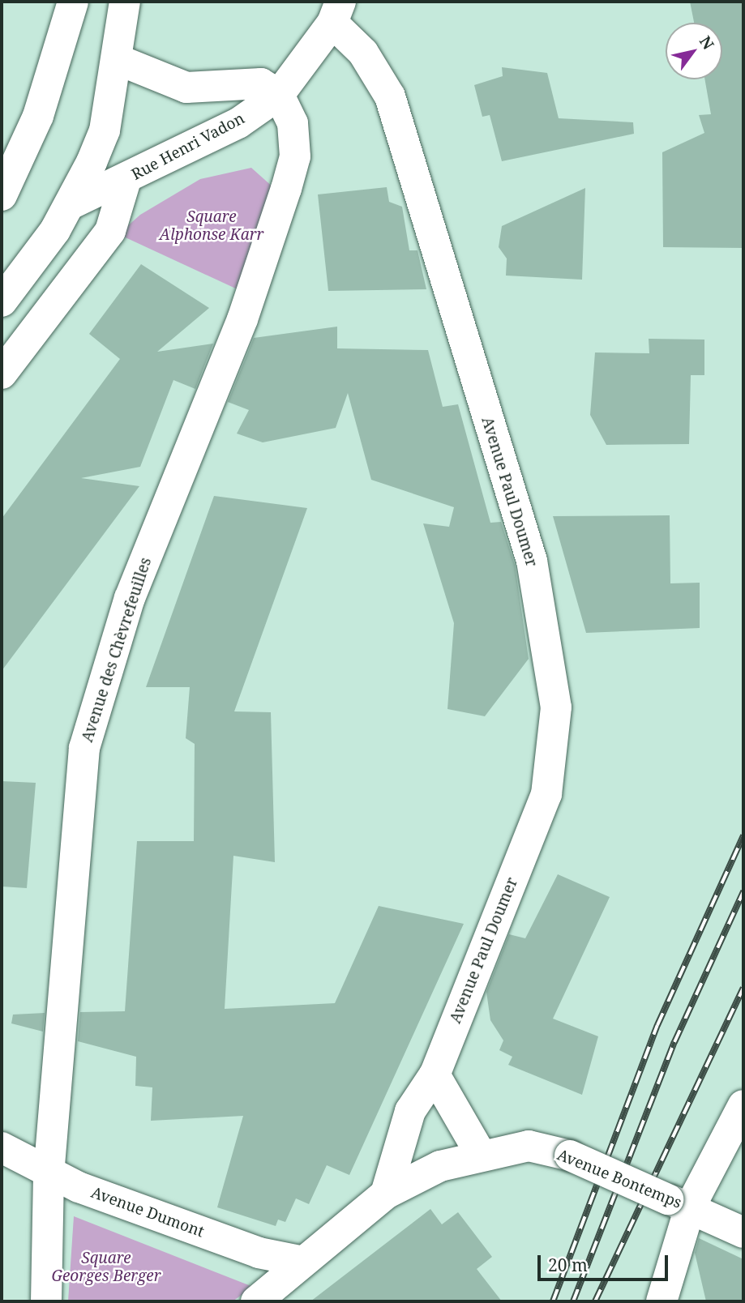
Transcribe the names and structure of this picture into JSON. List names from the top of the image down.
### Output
{
  "streets": {
    "street": [
      "Rue Henri Vadon",
      "Avenue Paul Doumer",
      "Avenue des Chèvrefeuilles",
      "Avenue Bontemps",
      "Avenue Dumont"
    ]
  },
  "crossings": [
    ["Rue Henri Vadon", "Avenue Paul Doumer"],
    ["Rue Henri Vadon", "Avenue des Chèvrefeuilles"],
    ["Avenue Paul Doumer", "Avenue Bontemps"],
    ["Avenue des Chèvrefeuilles", "Avenue Dumont"],
    ["Avenue Bontemps", "Avenue Dumont"]
  ],
  "parks": ["Square Alphonse Karr", "Square Georges Berger"],
  "scale_bar": "20 m",
  "north": "top right"
}
